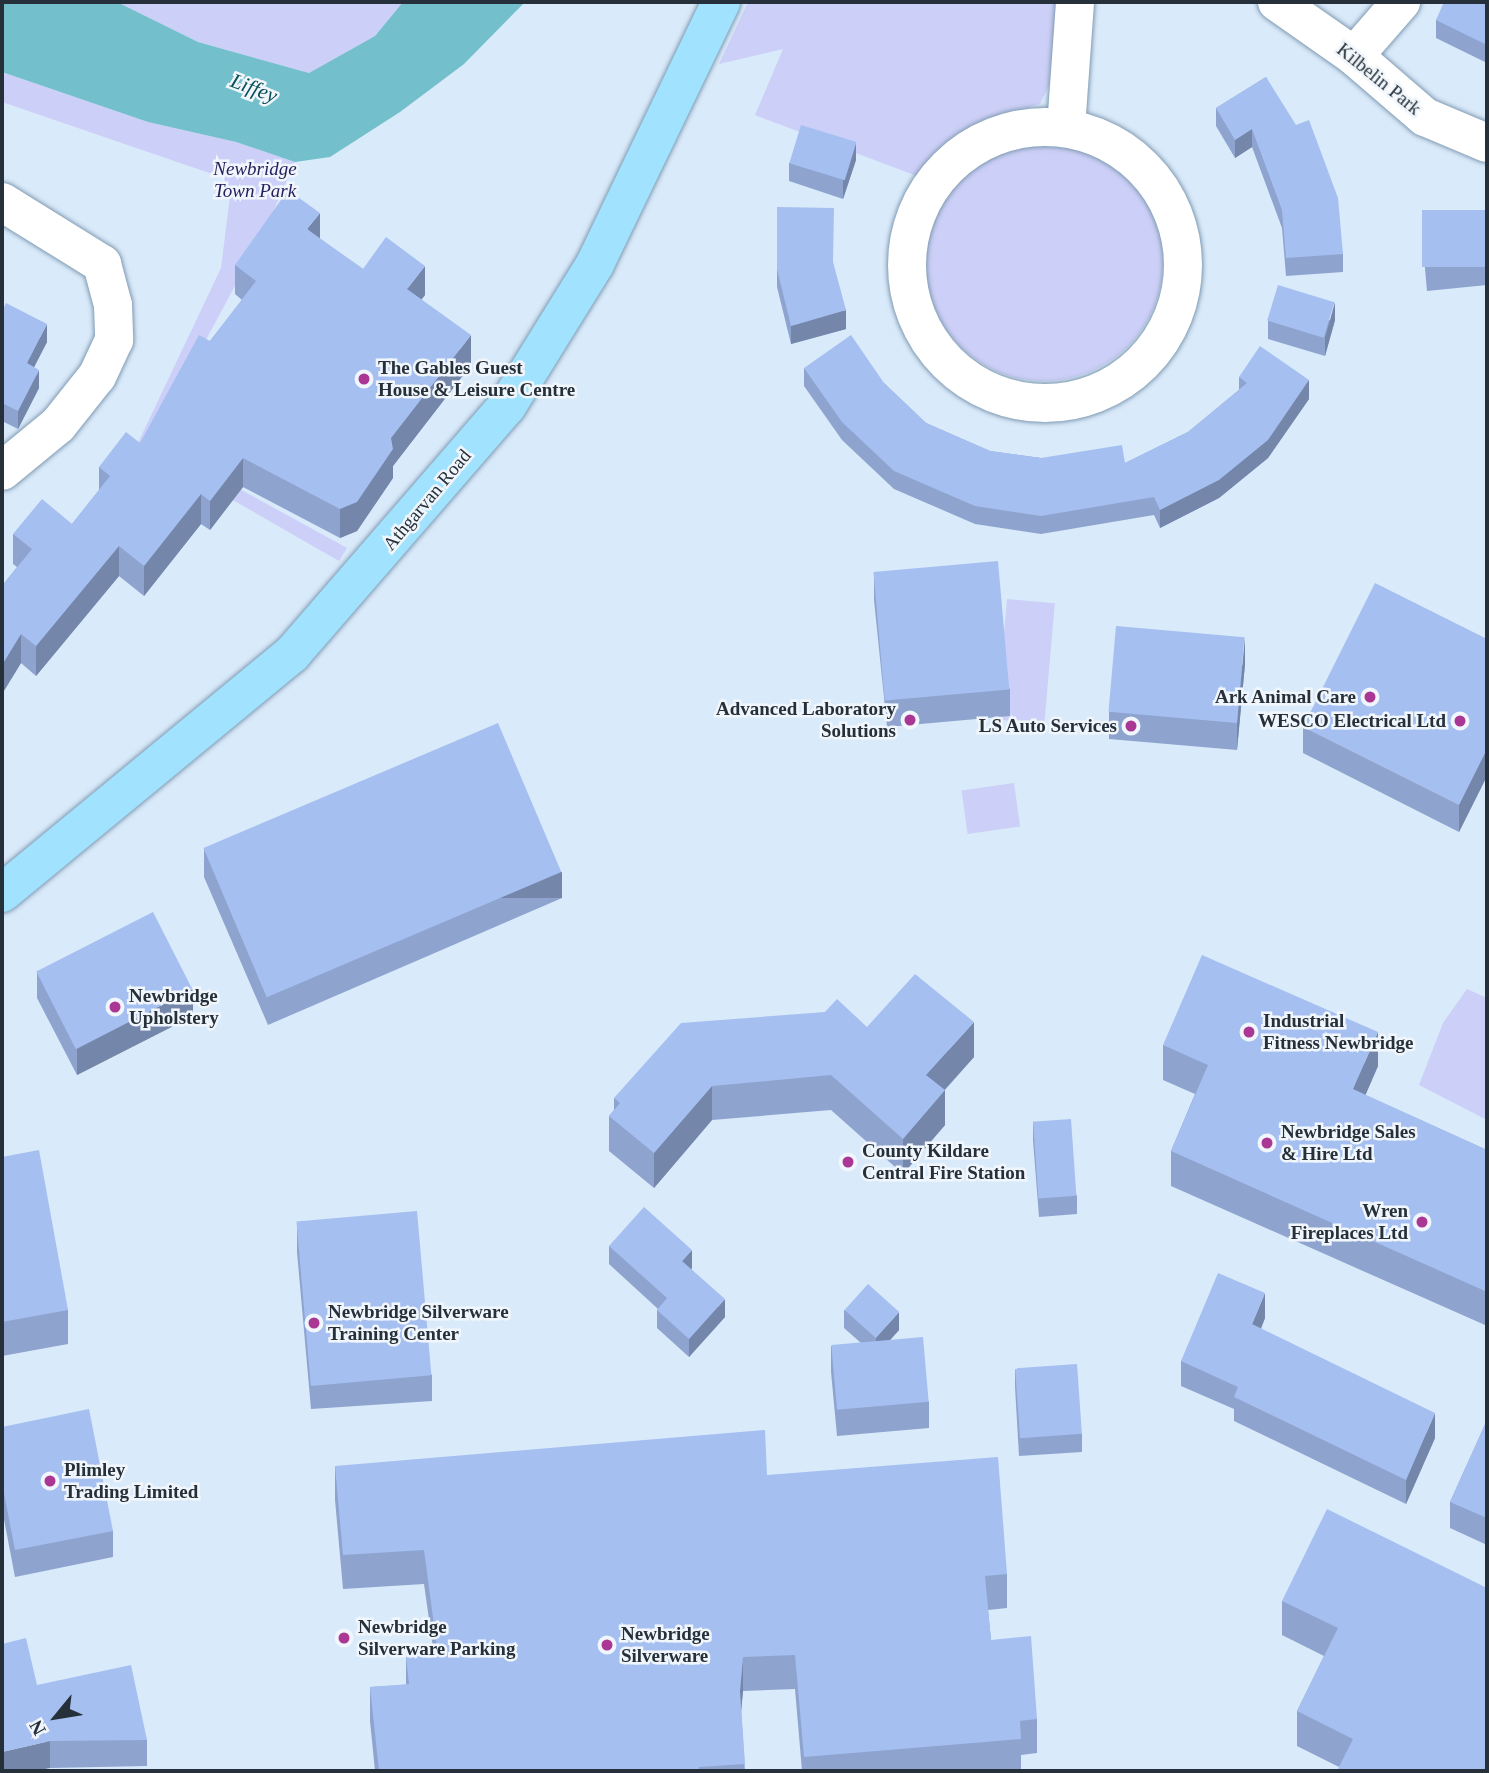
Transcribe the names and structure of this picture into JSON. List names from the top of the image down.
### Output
{
  "streets": {
    "main road": ["Athgarvan Road"],
    "street": ["Kilbelin Park"]
  },
  "water": ["Liffey"],
  "parks": ["Newbridge Town Park"],
  "places": [
    "The Gables Guest House & Leisure Centre",
    "Ark Animal Care",
    "Advanced Laboratory Solutions",
    "WESCO Electrical Ltd",
    "LS Auto Services",
    "Newbridge Upholstery",
    "Industrial Fitness Newbridge",
    "Newbridge Sales & Hire Ltd",
    "County Kildare Central Fire Station",
    "Wren Fireplaces Ltd",
    "Newbridge Silverware Training Center",
    "Plimley Trading Limited",
    "Newbridge Silverware Parking",
    "Newbridge Silverware"
  ],
  "north": "bottom left"
}
